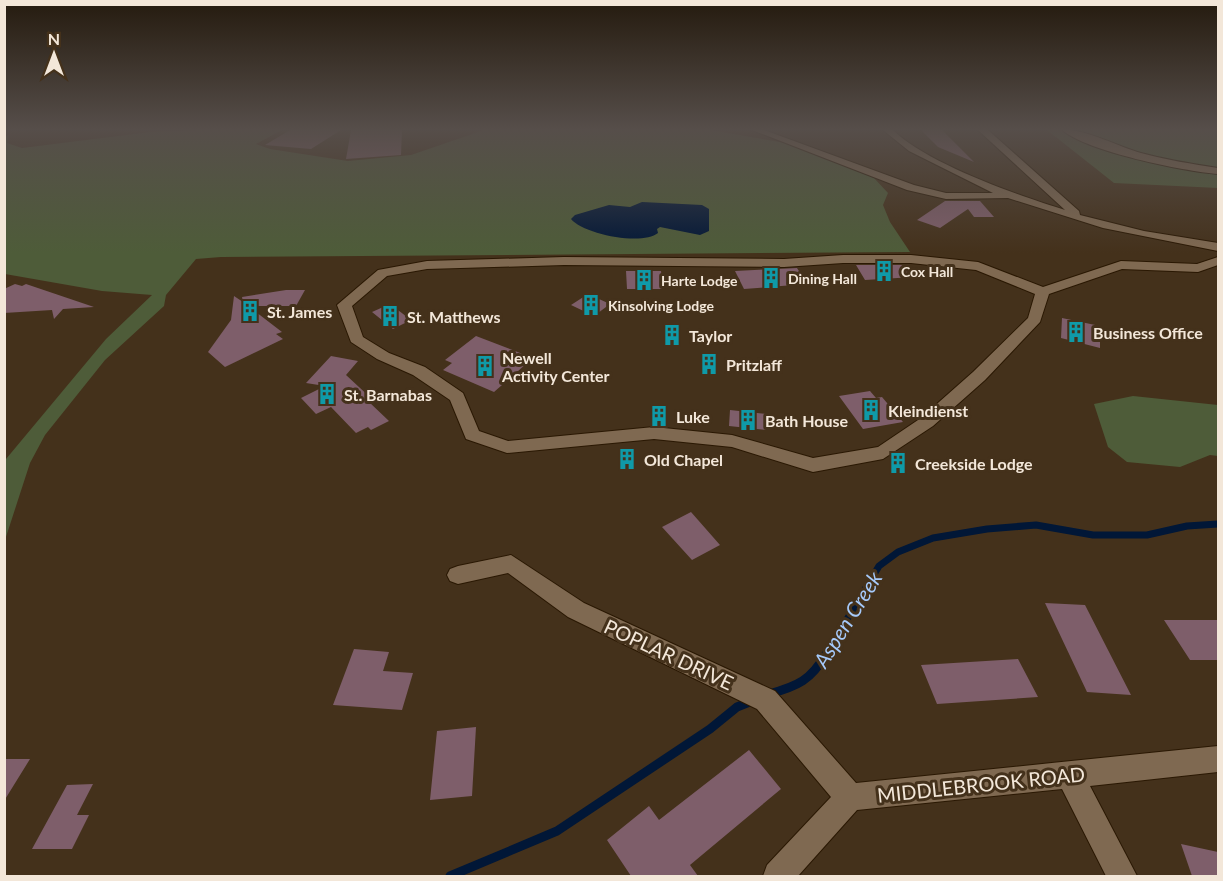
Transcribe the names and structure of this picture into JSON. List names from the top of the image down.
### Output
{
  "streets": {
    "street": ["POPLAR DRIVE", "MIDDLEBROOK ROAD"]
  },
  "crossings": [
    ["POPLAR DRIVE", "MIDDLEBROOK ROAD"]
  ],
  "water": ["Aspen Creek"],
  "places": {
    "building": [
      "Cox Hall",
      "Dining Hall",
      "Harte Lodge",
      "Kinsolving Lodge",
      "St. James",
      "St. Matthews",
      "Business Office",
      "Taylor",
      "Pritzlaff",
      "Newell Activity Center",
      "St. Barnabas",
      "Kleindienst",
      "Luke",
      "Bath House",
      "Old Chapel",
      "Creekside Lodge"
    ]
  },
  "north": "top"
}
